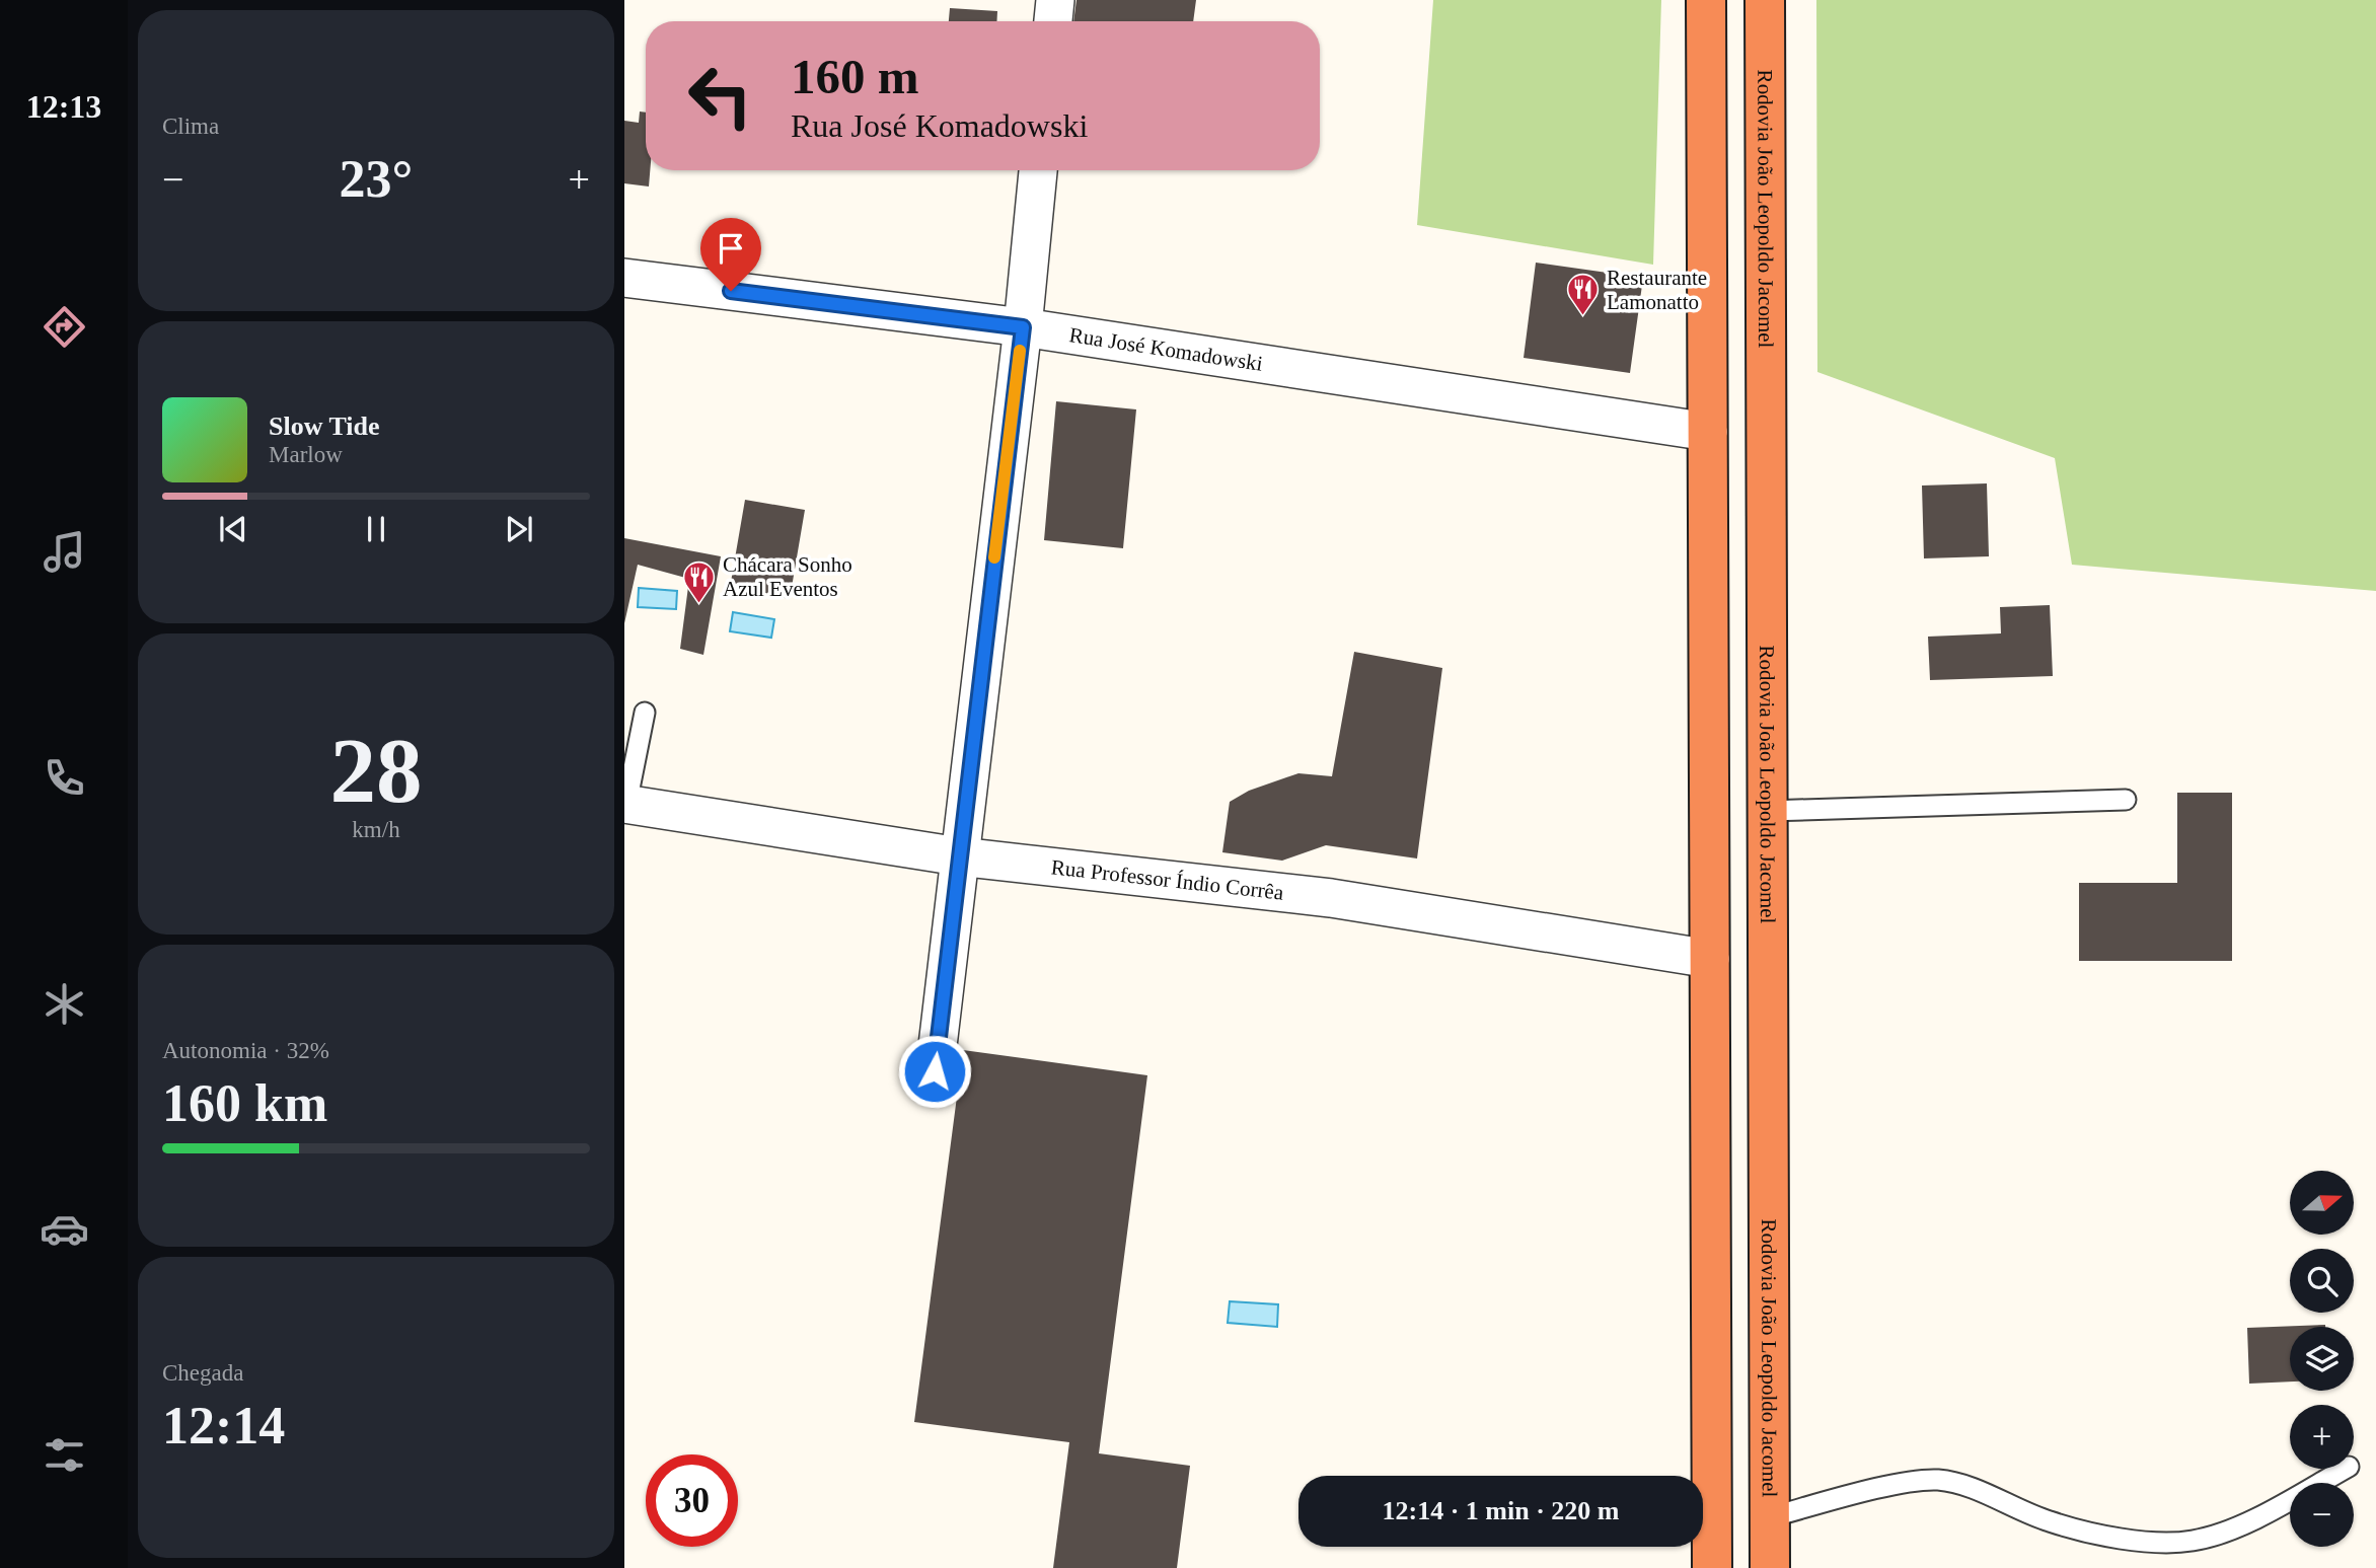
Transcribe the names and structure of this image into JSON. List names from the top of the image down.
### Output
{
  "streets": {
    "highway": ["Rodovia João Leopoldo Jacomel"],
    "street": ["Rua José Komadowski", "Rua Professor Índio Corrêa"]
  },
  "places": {
    "restaurant": ["Restaurante Lamonatto", "Chácara Sonho Azul Eventos"]
  },
  "north": "right",
  "page": {
    "tabs": "12:13",
    "tile": [
      "Clima",
      ["28", "km/h"],
      ["Autonomia · 32%", "160 km"],
      ["Chegada", "12:14"]
    ],
    "turn": ["160 m", "Rua José Komadowski"],
    "heat": ["−", "23°", "+"],
    "song": ["Slow Tide", "Marlow"],
    "map_buttons": ["+", "−"],
    "limit": "30",
    "trip": "12:14 · 1 min · 220 m"
  }
}
